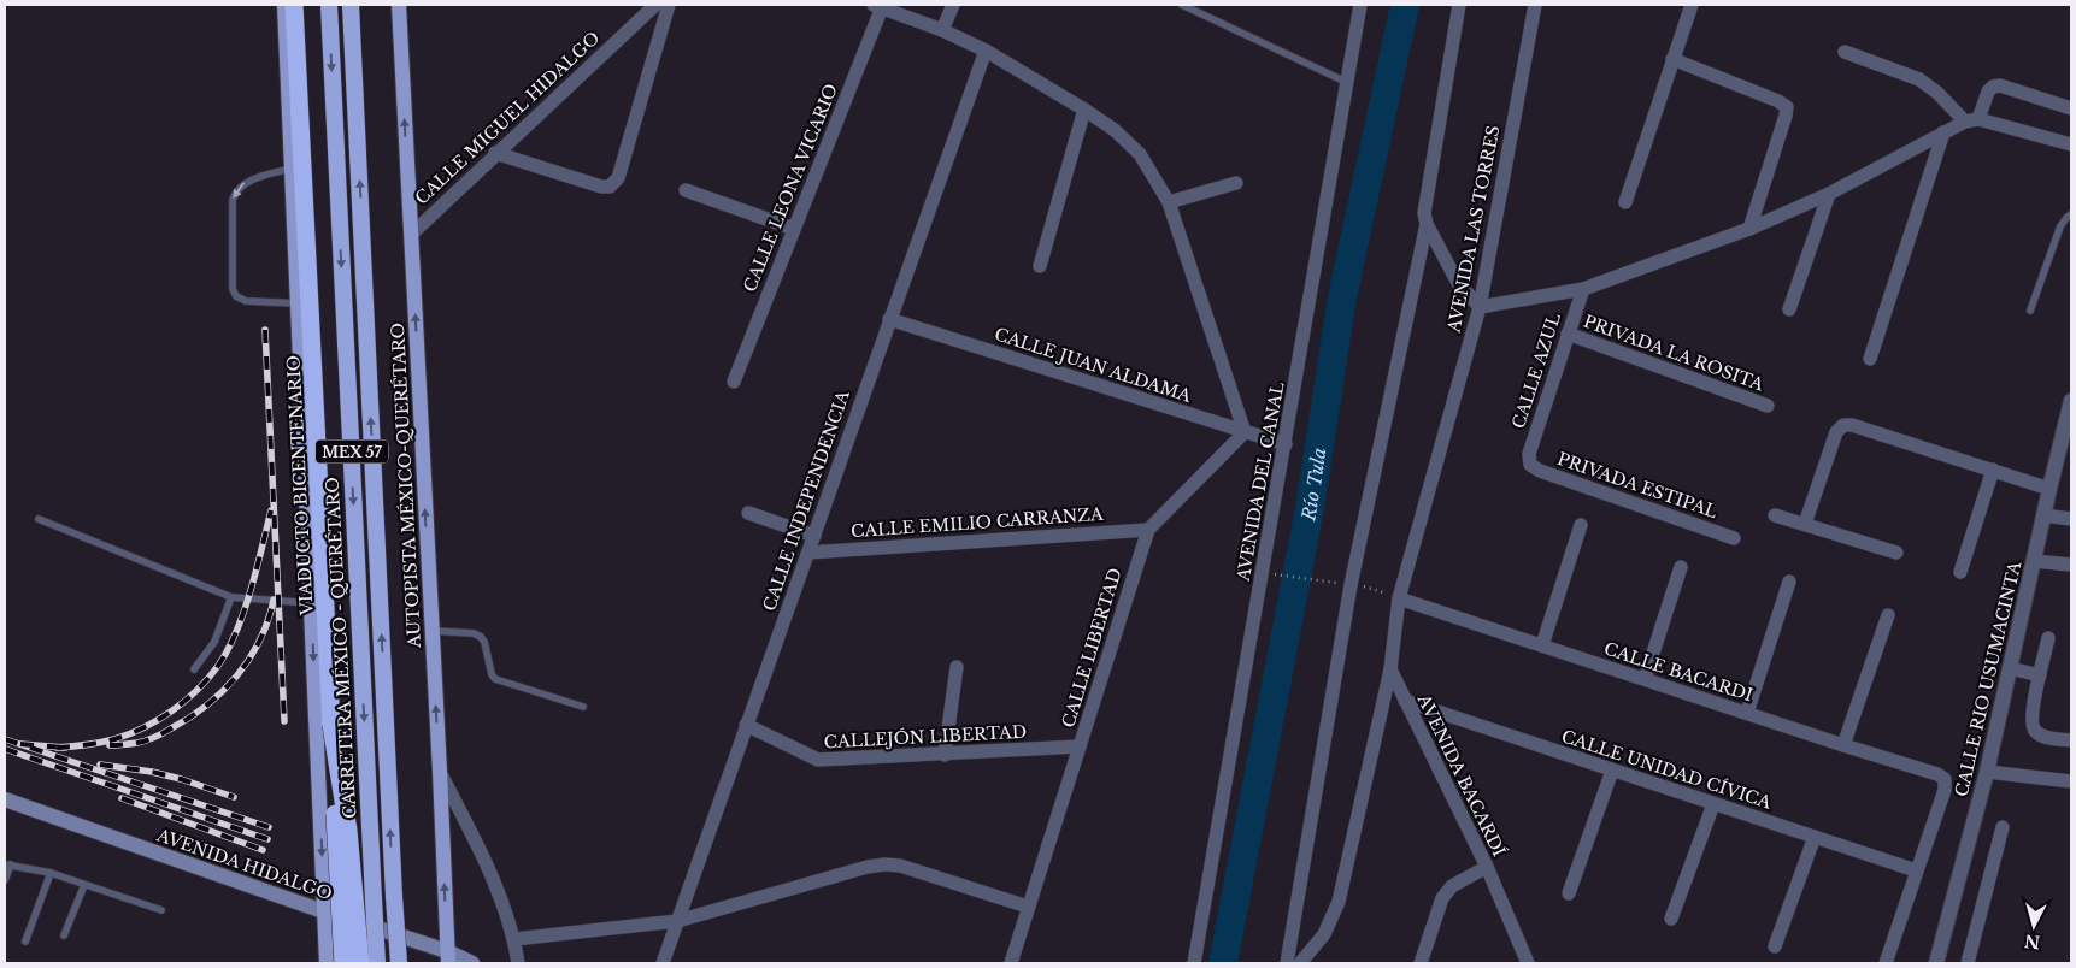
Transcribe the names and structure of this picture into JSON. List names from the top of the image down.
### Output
{
  "streets": {
    "highway": ["MEX 57", "VIADUCTO BICENTENARIO", "CARRETERA MÉXICO - QUERÉTARO"],
    "main road": ["AUTOPISTA MÉXICO-QUERÉTARO", "AVENIDA HIDALGO"],
    "street": [
      "CALLE MIGUEL HIDALGO",
      "CALLE LEONA VICARIO",
      "AVENIDA LAS TORRES",
      "PRIVADA LA ROSITA",
      "CALLE JUAN ALDAMA",
      "CALLE AZUL",
      "AVENIDA DEL CANAL",
      "PRIVADA ESTIPAL",
      "CALLE INDEPENDENCIA",
      "CALLE EMILIO CARRANZA",
      "CALLE LIBERTAD",
      "CALLE BACARDI",
      "CALLE RIO USUMACINTA",
      "CALLEJÓN LIBERTAD",
      "CALLE UNIDAD CÍVICA",
      "AVENIDA BACARDÍ"
    ]
  },
  "crossings": [
    ["CALLE MIGUEL HIDALGO", "AUTOPISTA MÉXICO-QUERÉTARO"],
    ["AVENIDA LAS TORRES", "CALLE BACARDI"],
    ["PRIVADA LA ROSITA", "CALLE AZUL"],
    ["CALLE JUAN ALDAMA", "AVENIDA DEL CANAL"],
    ["CALLE JUAN ALDAMA", "CALLE INDEPENDENCIA"],
    ["CALLE JUAN ALDAMA", "CALLE LIBERTAD"],
    ["CALLE AZUL", "PRIVADA ESTIPAL"],
    ["AUTOPISTA MÉXICO-QUERÉTARO", "AVENIDA HIDALGO"],
    ["CALLE INDEPENDENCIA", "CALLE EMILIO CARRANZA"],
    ["CALLE INDEPENDENCIA", "CALLEJÓN LIBERTAD"],
    ["CALLE EMILIO CARRANZA", "CALLE LIBERTAD"],
    ["CALLE LIBERTAD", "CALLEJÓN LIBERTAD"],
    ["CALLE BACARDI", "CALLE UNIDAD CÍVICA"],
    ["CALLE UNIDAD CÍVICA", "AVENIDA BACARDÍ"]
  ],
  "water": ["Río Tula"],
  "north": "bottom"
}
